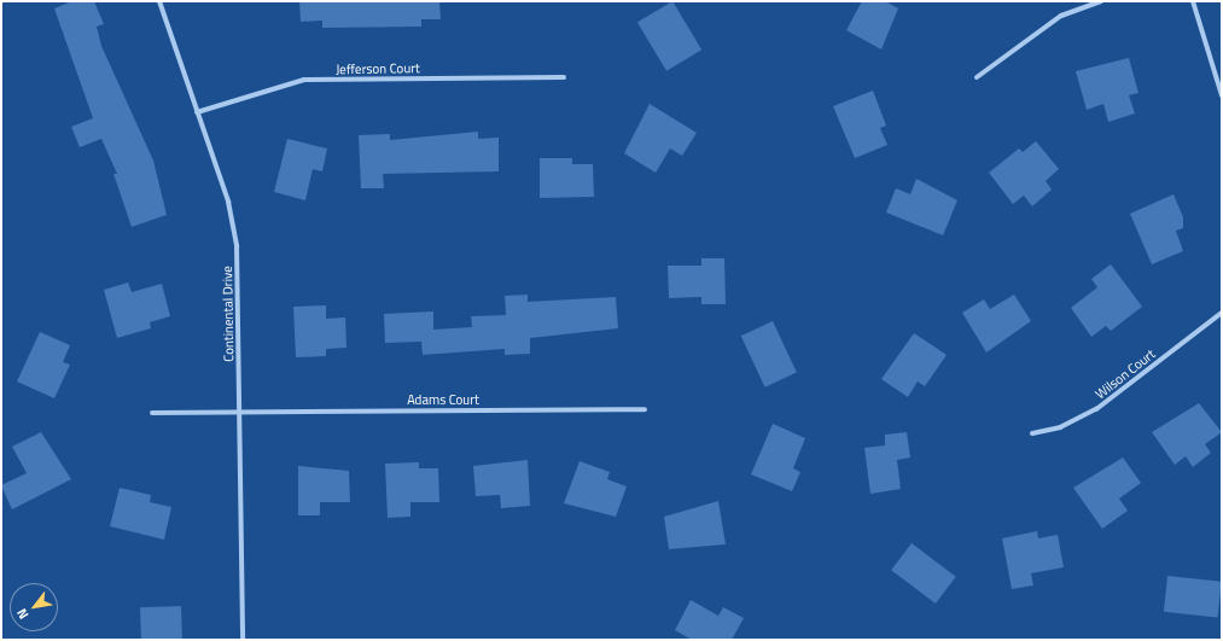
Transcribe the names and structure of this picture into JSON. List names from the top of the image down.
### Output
{
  "streets": {
    "street": [
      "Jefferson Court",
      "Continental Drive",
      "Wilson Court",
      "Adams Court"
    ]
  },
  "crossings": [
    ["Jefferson Court", "Continental Drive"],
    ["Continental Drive", "Adams Court"]
  ],
  "north": "bottom left"
}
